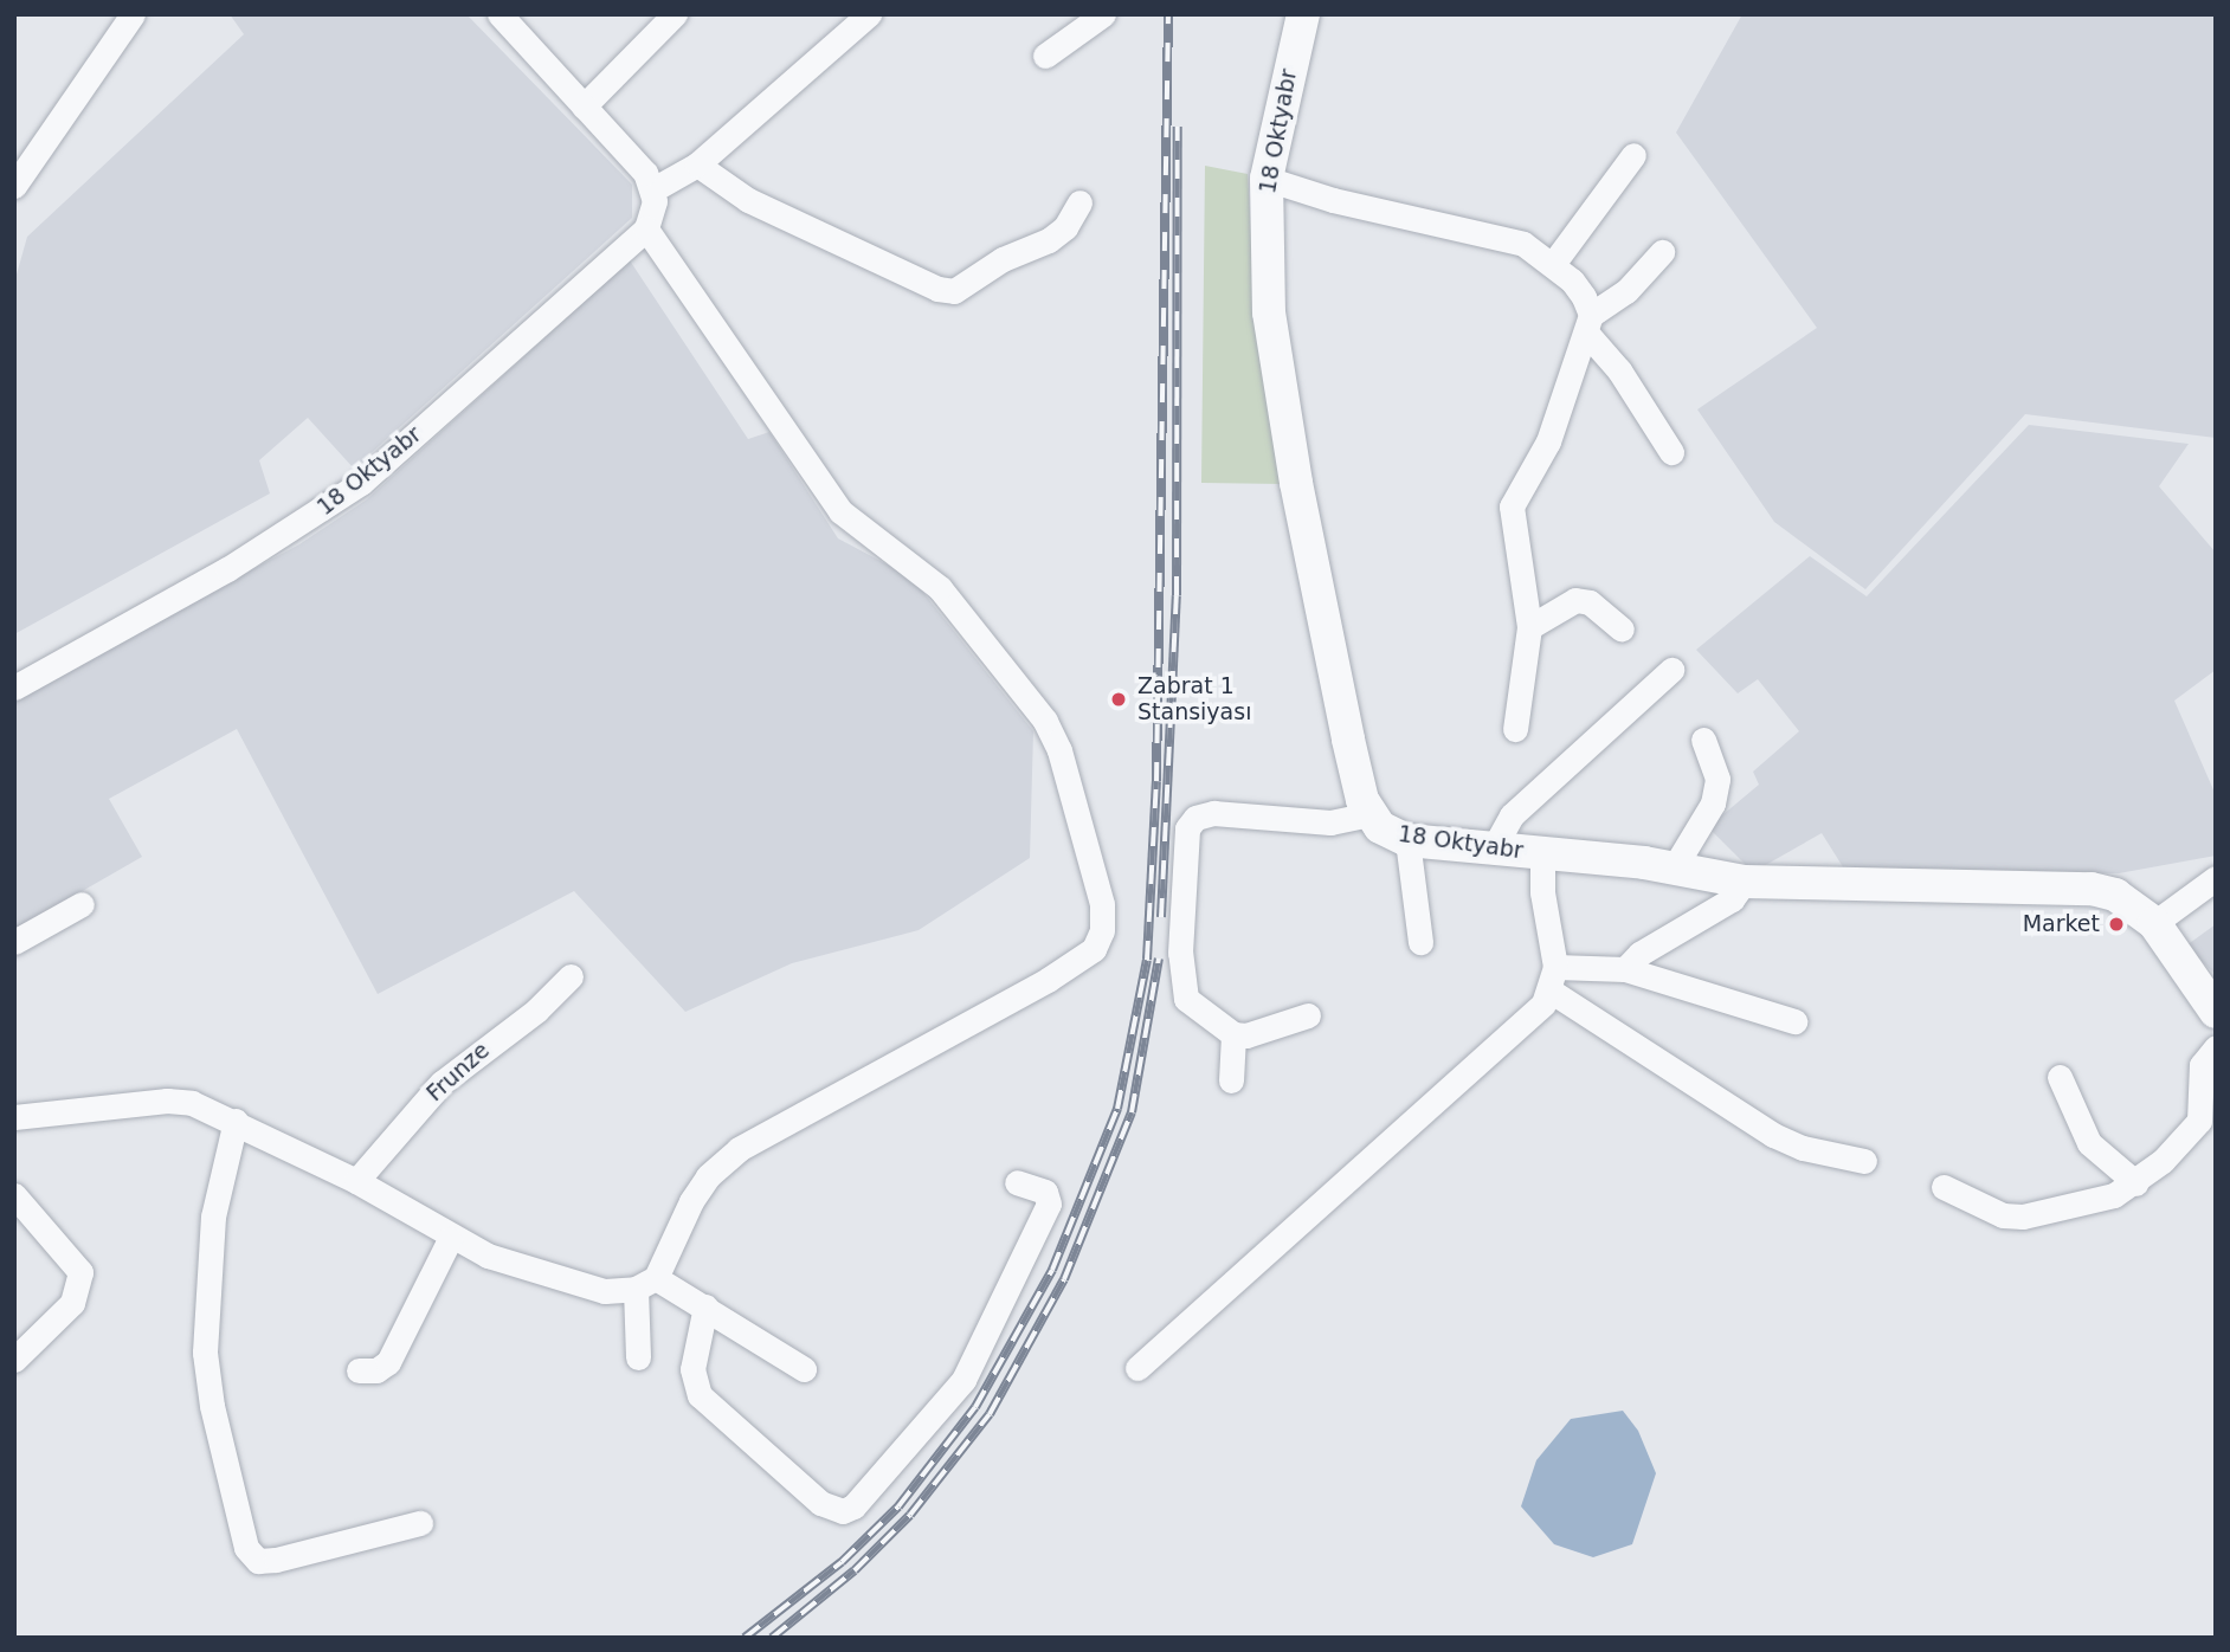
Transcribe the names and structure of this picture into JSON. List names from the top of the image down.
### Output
{
  "streets": {
    "street": ["18 Oktyabr", "Frunze"]
  },
  "places": ["Zabrat 1 Stansiyası", "Market"]
}
